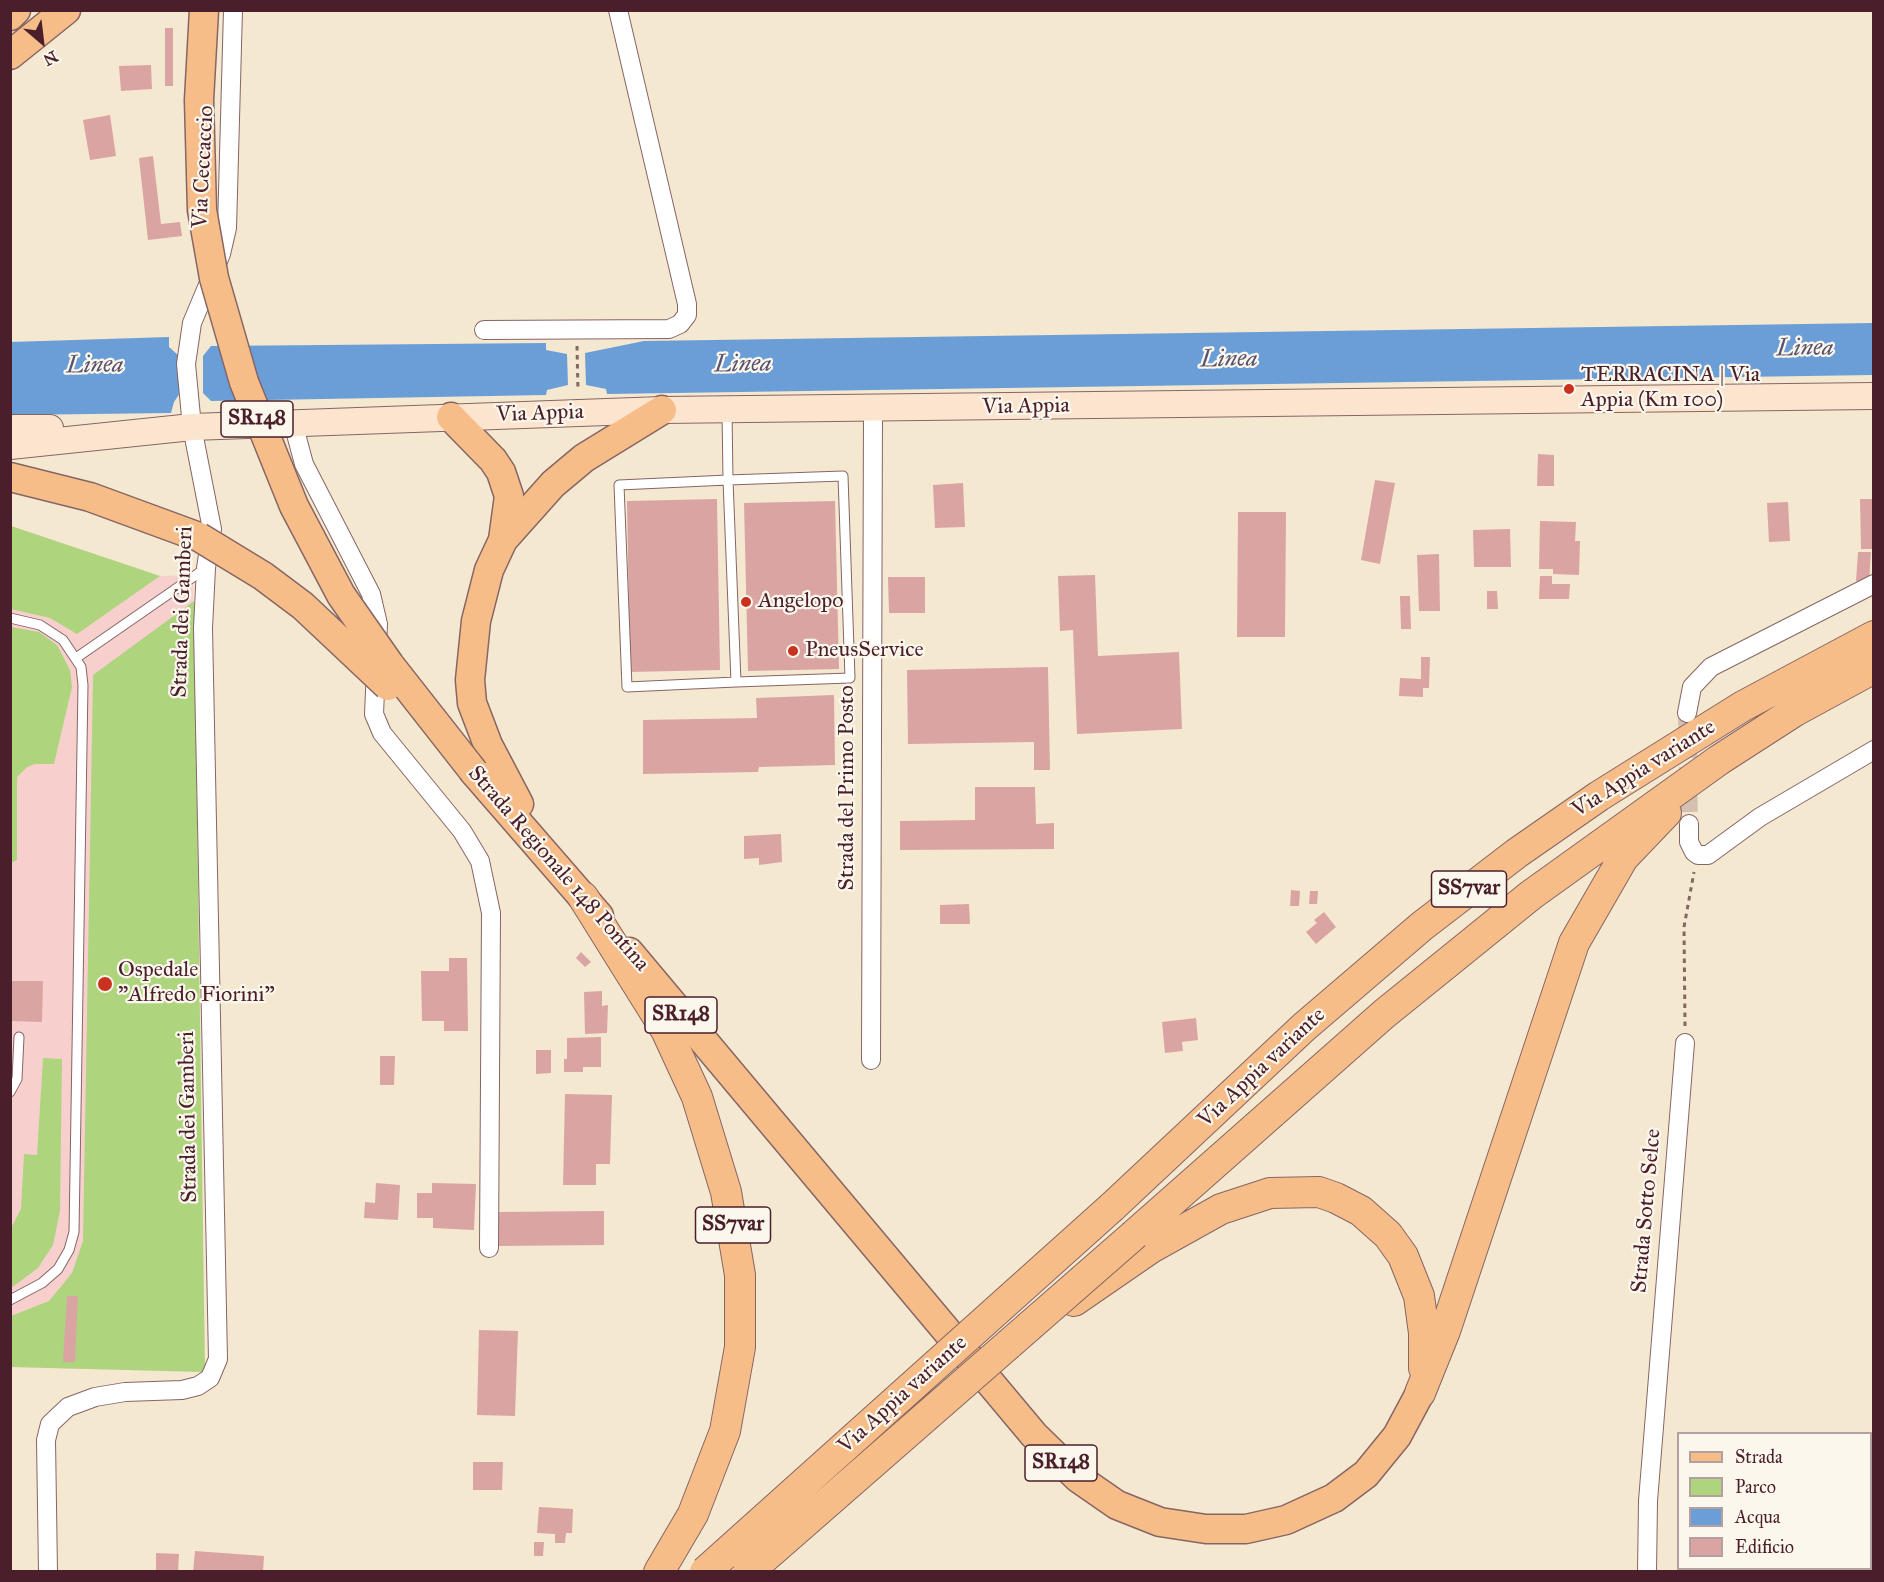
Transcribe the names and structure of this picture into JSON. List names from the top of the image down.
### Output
{
  "streets": {
    "highway": ["Via Appia variante", "SS7var"],
    "main road": ["Via Appia", "SR148", "Strada Regionale 148 Pontina"],
    "street": [
      "Via Ceccaccio",
      "Strada dei Gamberi",
      "Strada del Primo Posto",
      "Strada Sotto Selce"
    ]
  },
  "crossings": [
    ["Via Ceccaccio", "Via Appia"],
    ["Via Ceccaccio", "Strada dei Gamberi"],
    ["Via Appia", "SR148"],
    ["Via Appia", "Strada dei Gamberi"],
    ["Via Appia", "Strada del Primo Posto"],
    ["SR148", "Strada Regionale 148 Pontina"],
    ["SR148", "SS7var"],
    ["Strada Regionale 148 Pontina", "SS7var"]
  ],
  "water": ["Linea"],
  "places": [
    "TERRACINA | Via Appia (Km 100)",
    "Angelopo",
    "PneusService",
    "Ospedale \"Alfredo Fiorini\""
  ],
  "legend": [
    "Strada",
    "Parco",
    "Acqua",
    "Edificio"
  ],
  "north": "bottom right"
}
